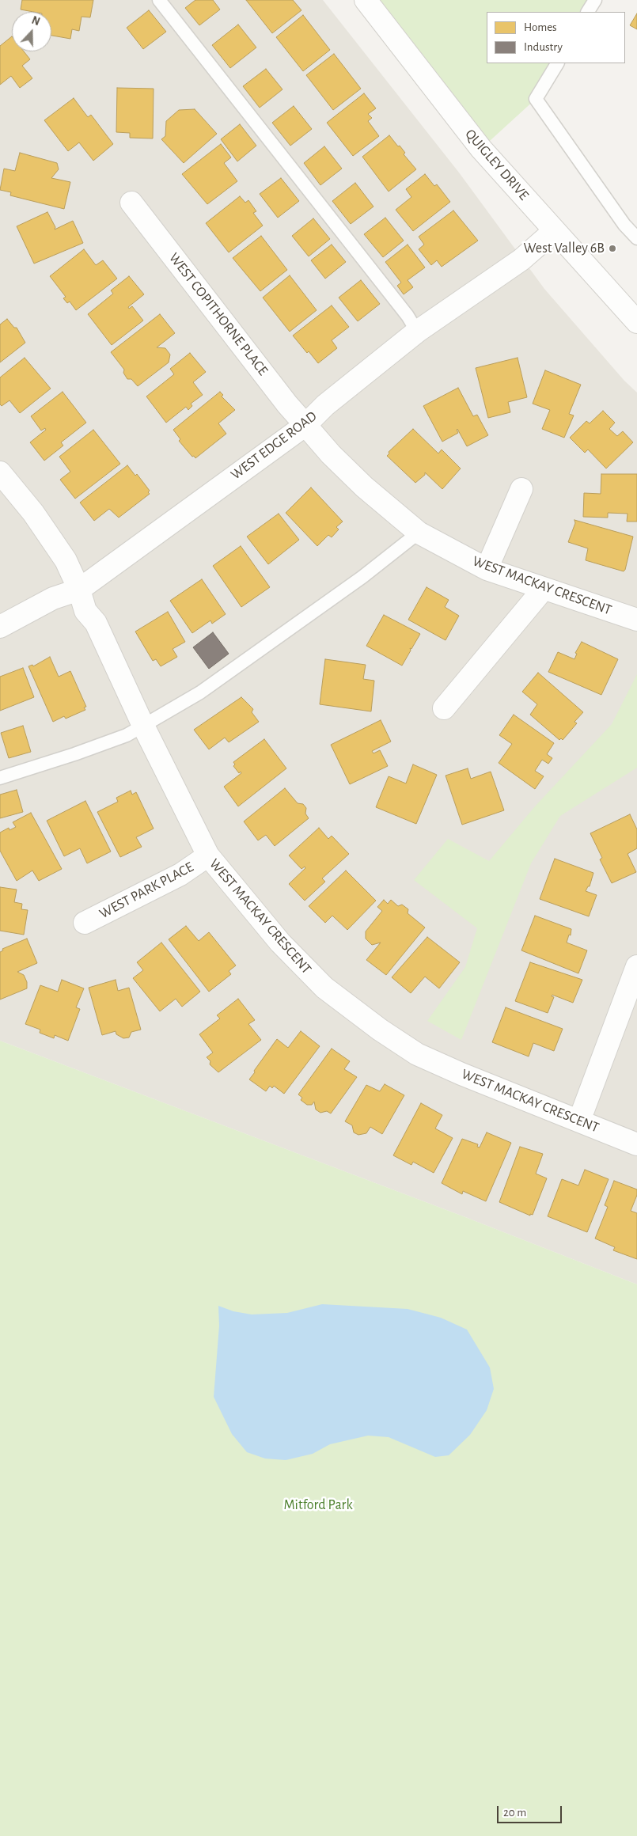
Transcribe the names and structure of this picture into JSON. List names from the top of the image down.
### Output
{
  "streets": {
    "street": [
      "QUIGLEY DRIVE",
      "WEST COPITHORNE PLACE",
      "WEST EDGE ROAD",
      "WEST MACKAY CRESCENT",
      "WEST PARK PLACE"
    ]
  },
  "crossings": [
    ["QUIGLEY DRIVE", "WEST EDGE ROAD"],
    ["WEST COPITHORNE PLACE", "WEST EDGE ROAD"],
    ["WEST COPITHORNE PLACE", "WEST MACKAY CRESCENT"],
    ["WEST EDGE ROAD", "WEST MACKAY CRESCENT"],
    ["WEST MACKAY CRESCENT", "WEST PARK PLACE"]
  ],
  "parks": ["Mitford Park"],
  "places": ["West Valley 6B"],
  "legend": ["Homes", "Industry"],
  "scale_bar": "20 m",
  "north": "top"
}
